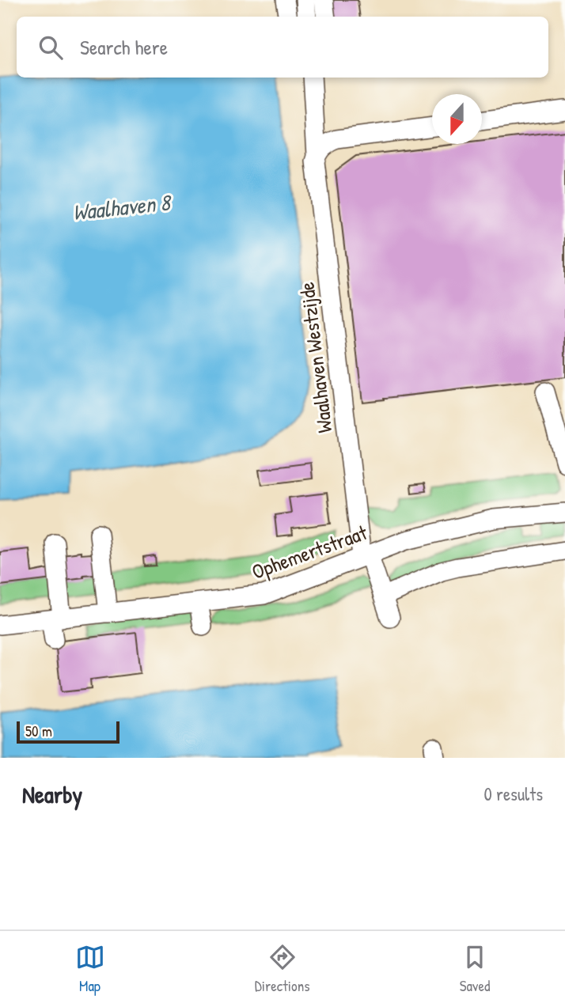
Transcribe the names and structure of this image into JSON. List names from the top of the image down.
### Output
{
  "streets": {
    "street": ["Waalhaven Westzijde", "Ophemertstraat"]
  },
  "crossings": [
    ["Waalhaven Westzijde", "Ophemertstraat"]
  ],
  "water": ["Waalhaven 8"],
  "scale_bar": "50 m",
  "north": "bottom",
  "page": {
    "search": "Search here",
    "scale": "50 m",
    "heading": ["Nearby", "0 results"],
    "nav": ["Map", "Directions", "Saved"]
  }
}
